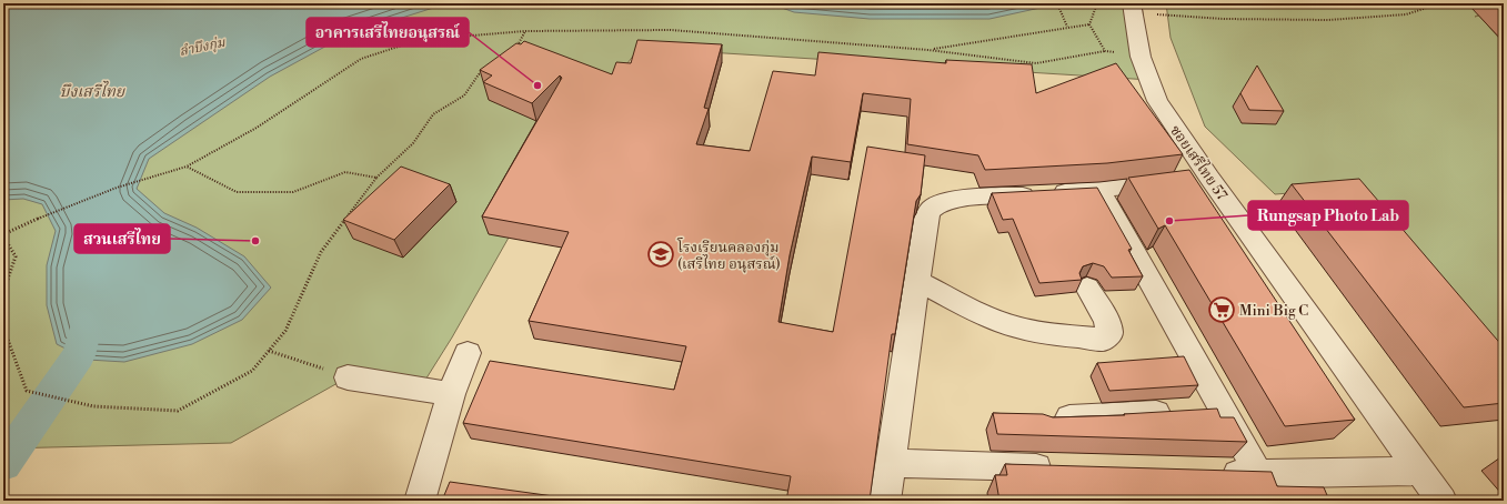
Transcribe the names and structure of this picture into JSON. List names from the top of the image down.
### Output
{
  "streets": {
    "street": ["ซอยเสรีไทย 57"]
  },
  "water": ["ลำบึงกุ่ม", "บึงเสรีไทย"],
  "places": {
    "other": ["อาคารเสรีไทยอนุสรณ์", "Rungsap Photo Lab", "สวนเสรีไทย"],
    "school or university": ["โรงเรียนคลองกุ่ม (เสรีไทย อนุสรณ์)"],
    "supermarket": ["Mini Big C"]
  }
}
